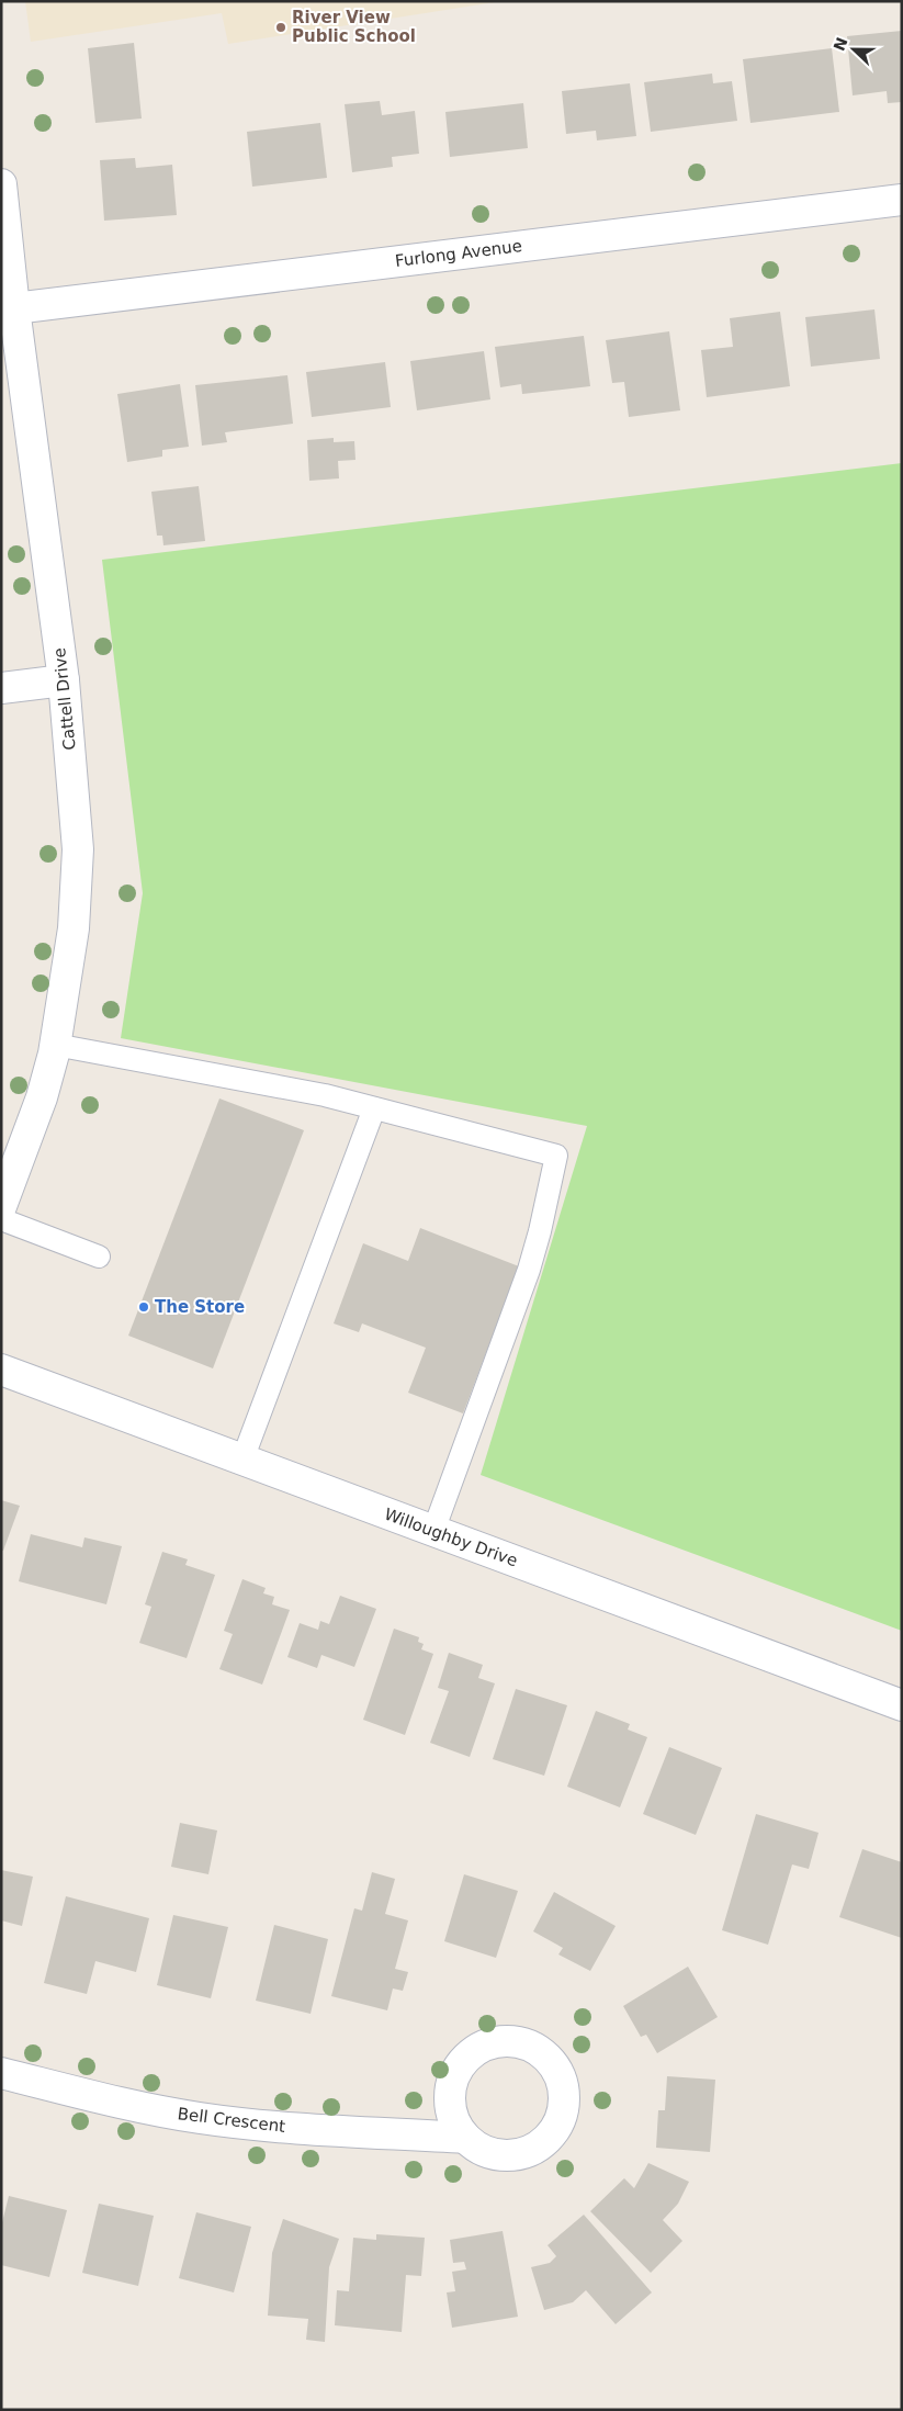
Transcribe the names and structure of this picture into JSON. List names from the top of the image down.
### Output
{
  "streets": {
    "street": [
      "Furlong Avenue",
      "Cattell Drive",
      "Willoughby Drive",
      "Bell Crescent"
    ]
  },
  "crossings": [
    ["Furlong Avenue", "Cattell Drive"]
  ],
  "places": ["River View Public School", "The Store"],
  "north": "left"
}
